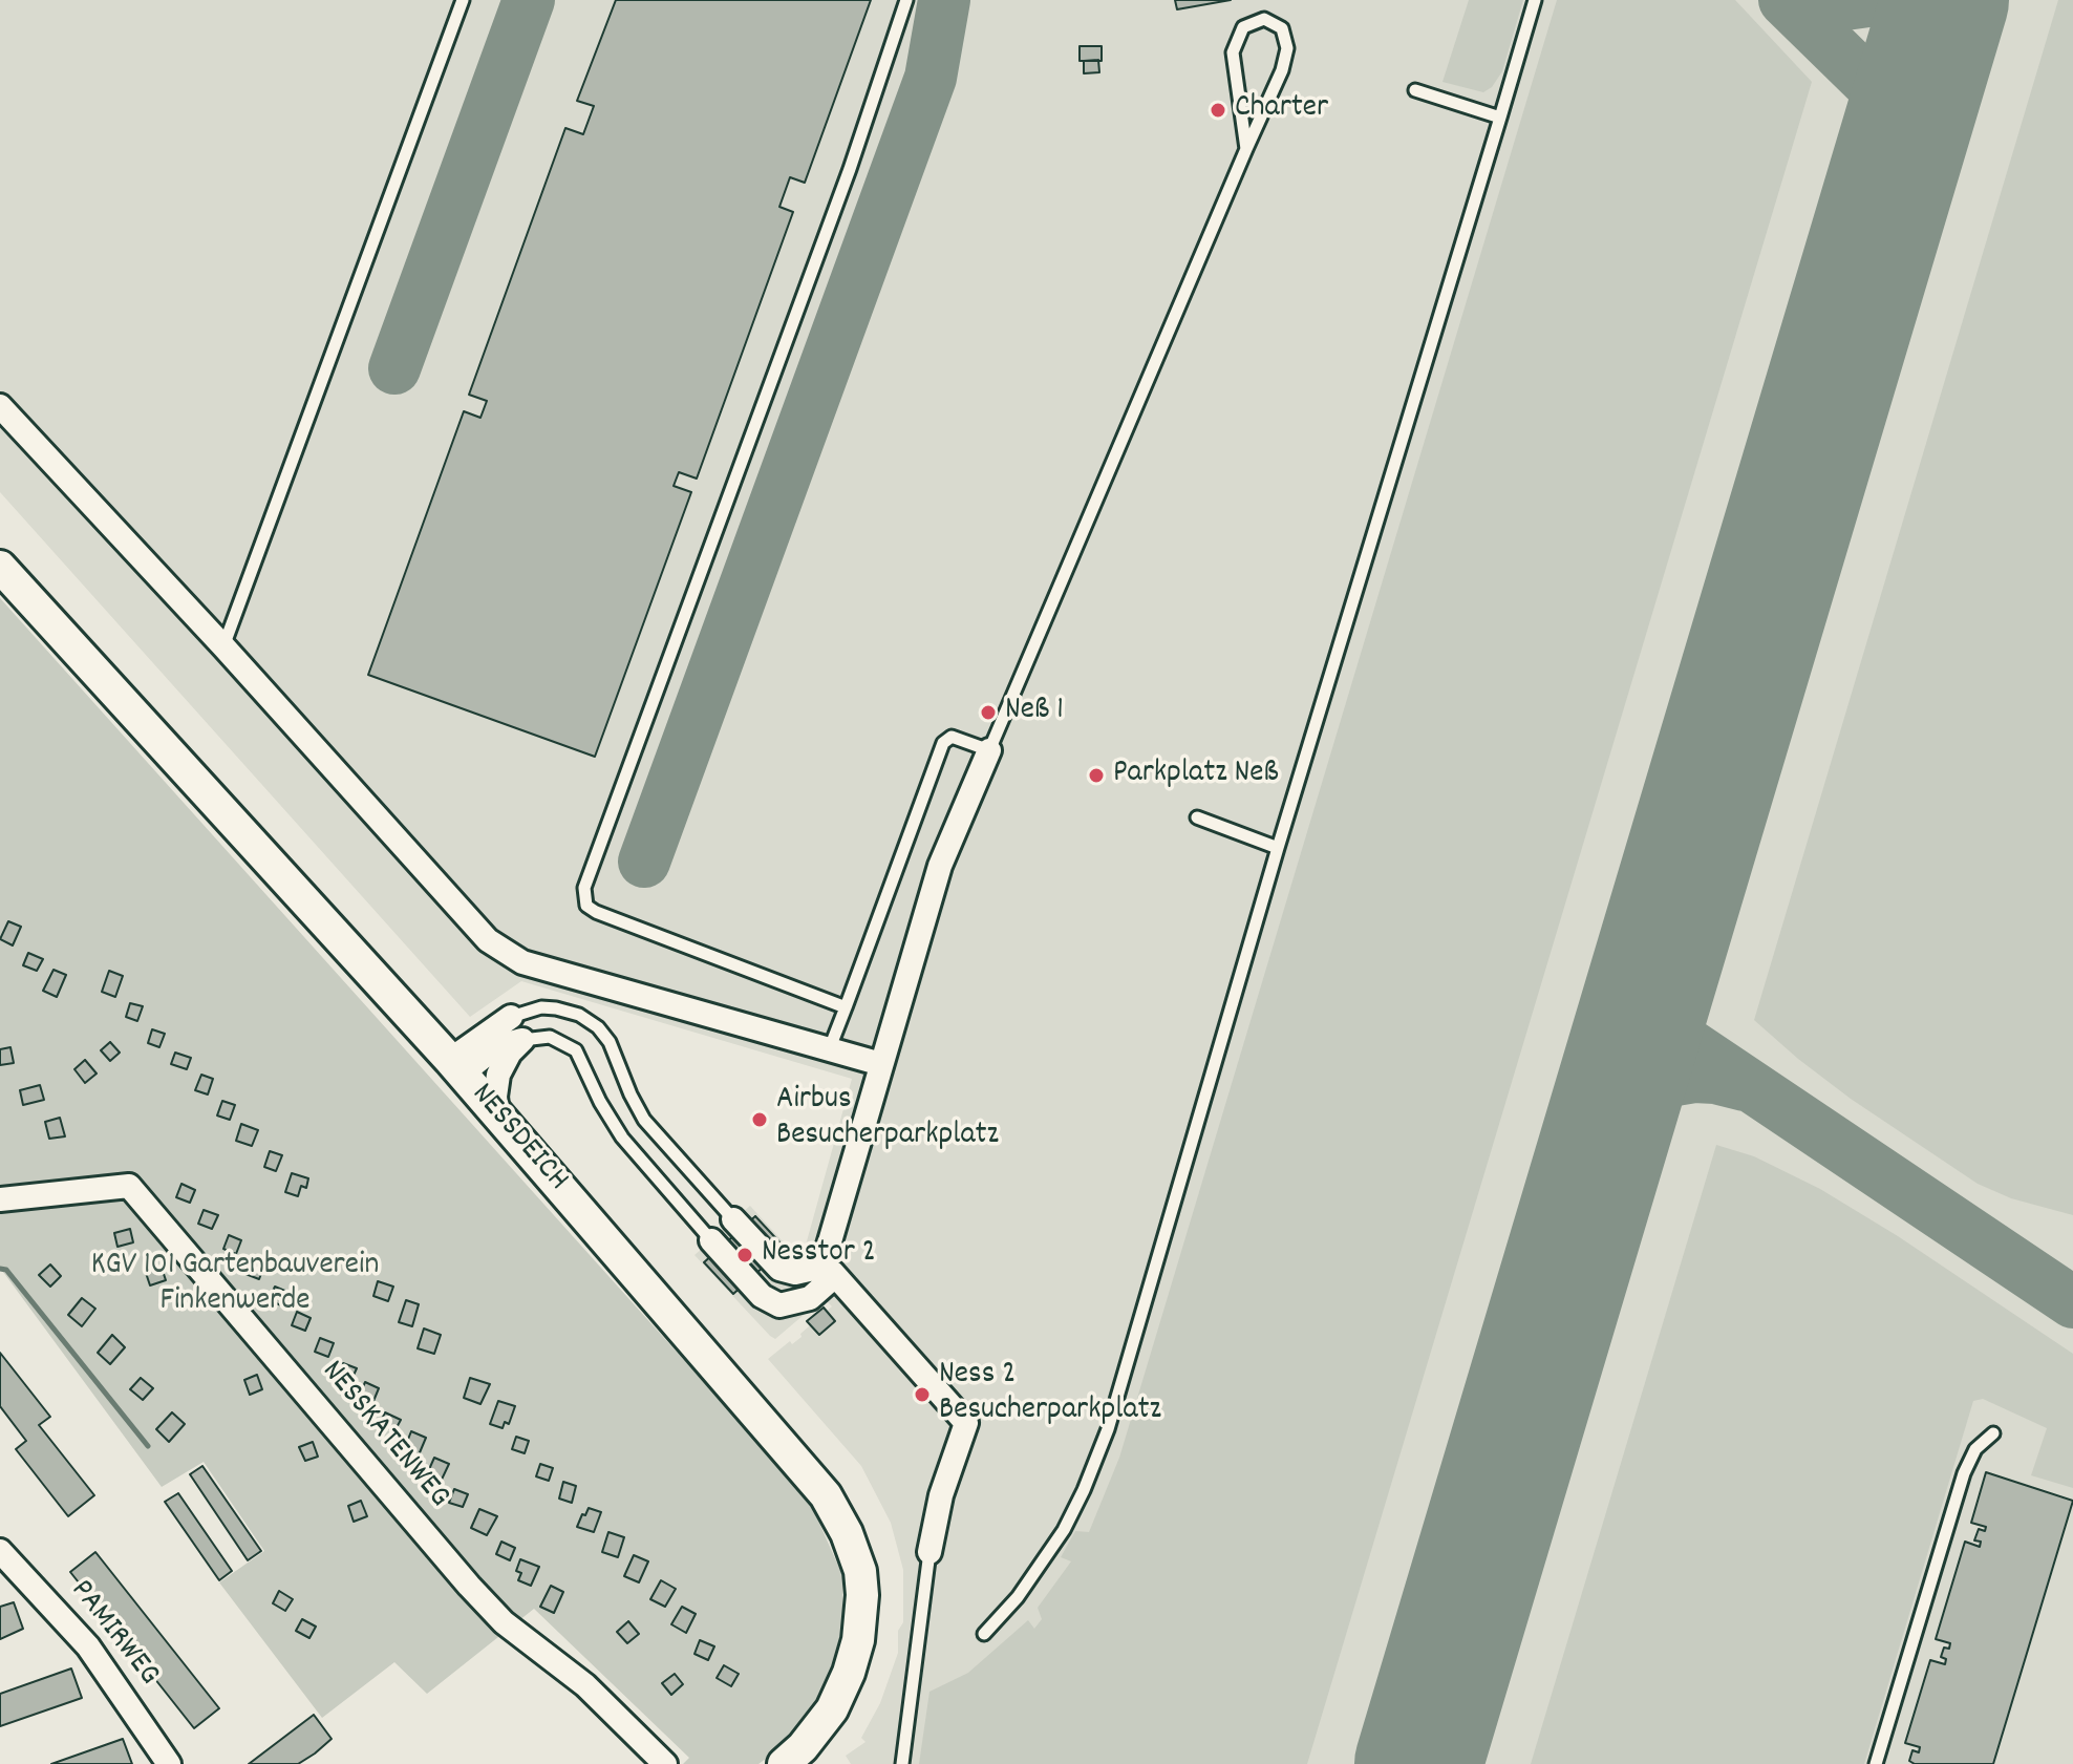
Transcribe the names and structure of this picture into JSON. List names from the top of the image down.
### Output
{
  "streets": {
    "street": ["NESSDEICH", "NESSKATENWEG", "PAMIRWEG"]
  },
  "parks": ["KGV 101 Gartenbauverein Finkenwerde"],
  "places": [
    "Charter",
    "Neß 1",
    "Parkplatz Neß",
    "Airbus Besucherparkplatz",
    "Nesstor 2",
    "Ness 2 Besucherparkplatz"
  ]
}
